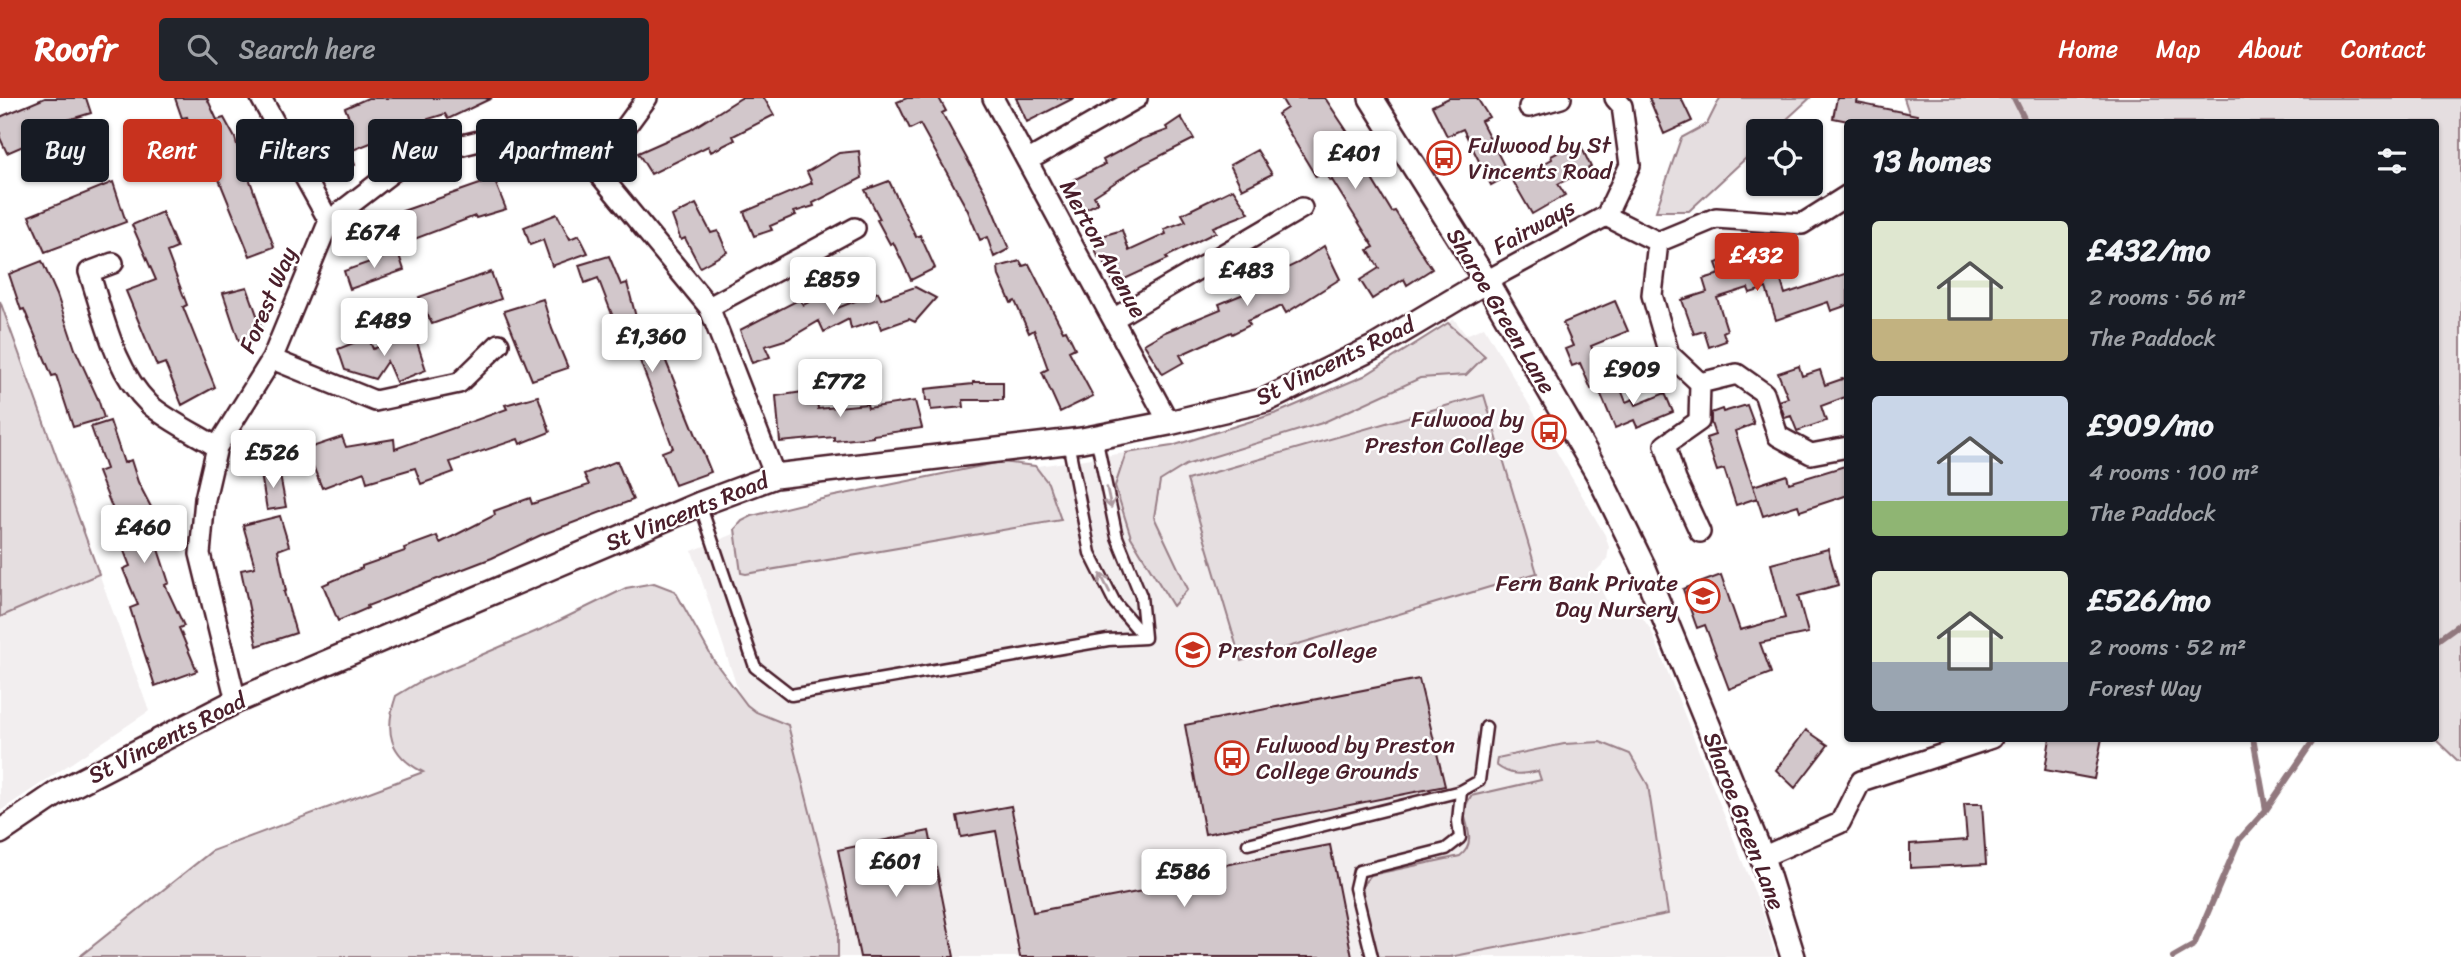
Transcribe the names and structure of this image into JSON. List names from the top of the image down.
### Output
{
  "streets": {
    "street": [
      "Fairways",
      "Merton Avenue",
      "Forest Way",
      "Sharoe Green Lane",
      "St Vincents Road"
    ]
  },
  "crossings": [
    ["Fairways", "Sharoe Green Lane"],
    ["Fairways", "St Vincents Road"],
    ["Merton Avenue", "St Vincents Road"],
    ["Forest Way", "St Vincents Road"],
    ["Sharoe Green Lane", "St Vincents Road"]
  ],
  "places": {
    "bus stop": ["Fulwood by St Vincents Road", "Fulwood by Preston College", "Fulwood by Preston College Grounds"],
    "school or university": ["Fern Bank Private Day Nursery", "Preston College"]
  },
  "page": {
    "header": "Roofr",
    "search": "Search here",
    "nav": [
      "Home",
      "Map",
      "About",
      "Contact"
    ],
    "chip": [
      "Buy",
      "Rent",
      "Filters",
      "New",
      "Apartment"
    ],
    "heading": "13 homes",
    "price": [
      "£401",
      "£674",
      "£432",
      "£483",
      "£859",
      "£489",
      "£1,360",
      "£909",
      "£772",
      "£526",
      "£460",
      "£601",
      "£586"
    ],
    "list": [
      {
        "name": "£432/mo",
        "note": "2 rooms · 56 m² · The Paddock"
      },
      {
        "name": "£909/mo",
        "note": "4 rooms · 100 m² · The Paddock"
      },
      {
        "name": "£526/mo",
        "note": "2 rooms · 52 m² · Forest Way"
      }
    ]
  }
}
